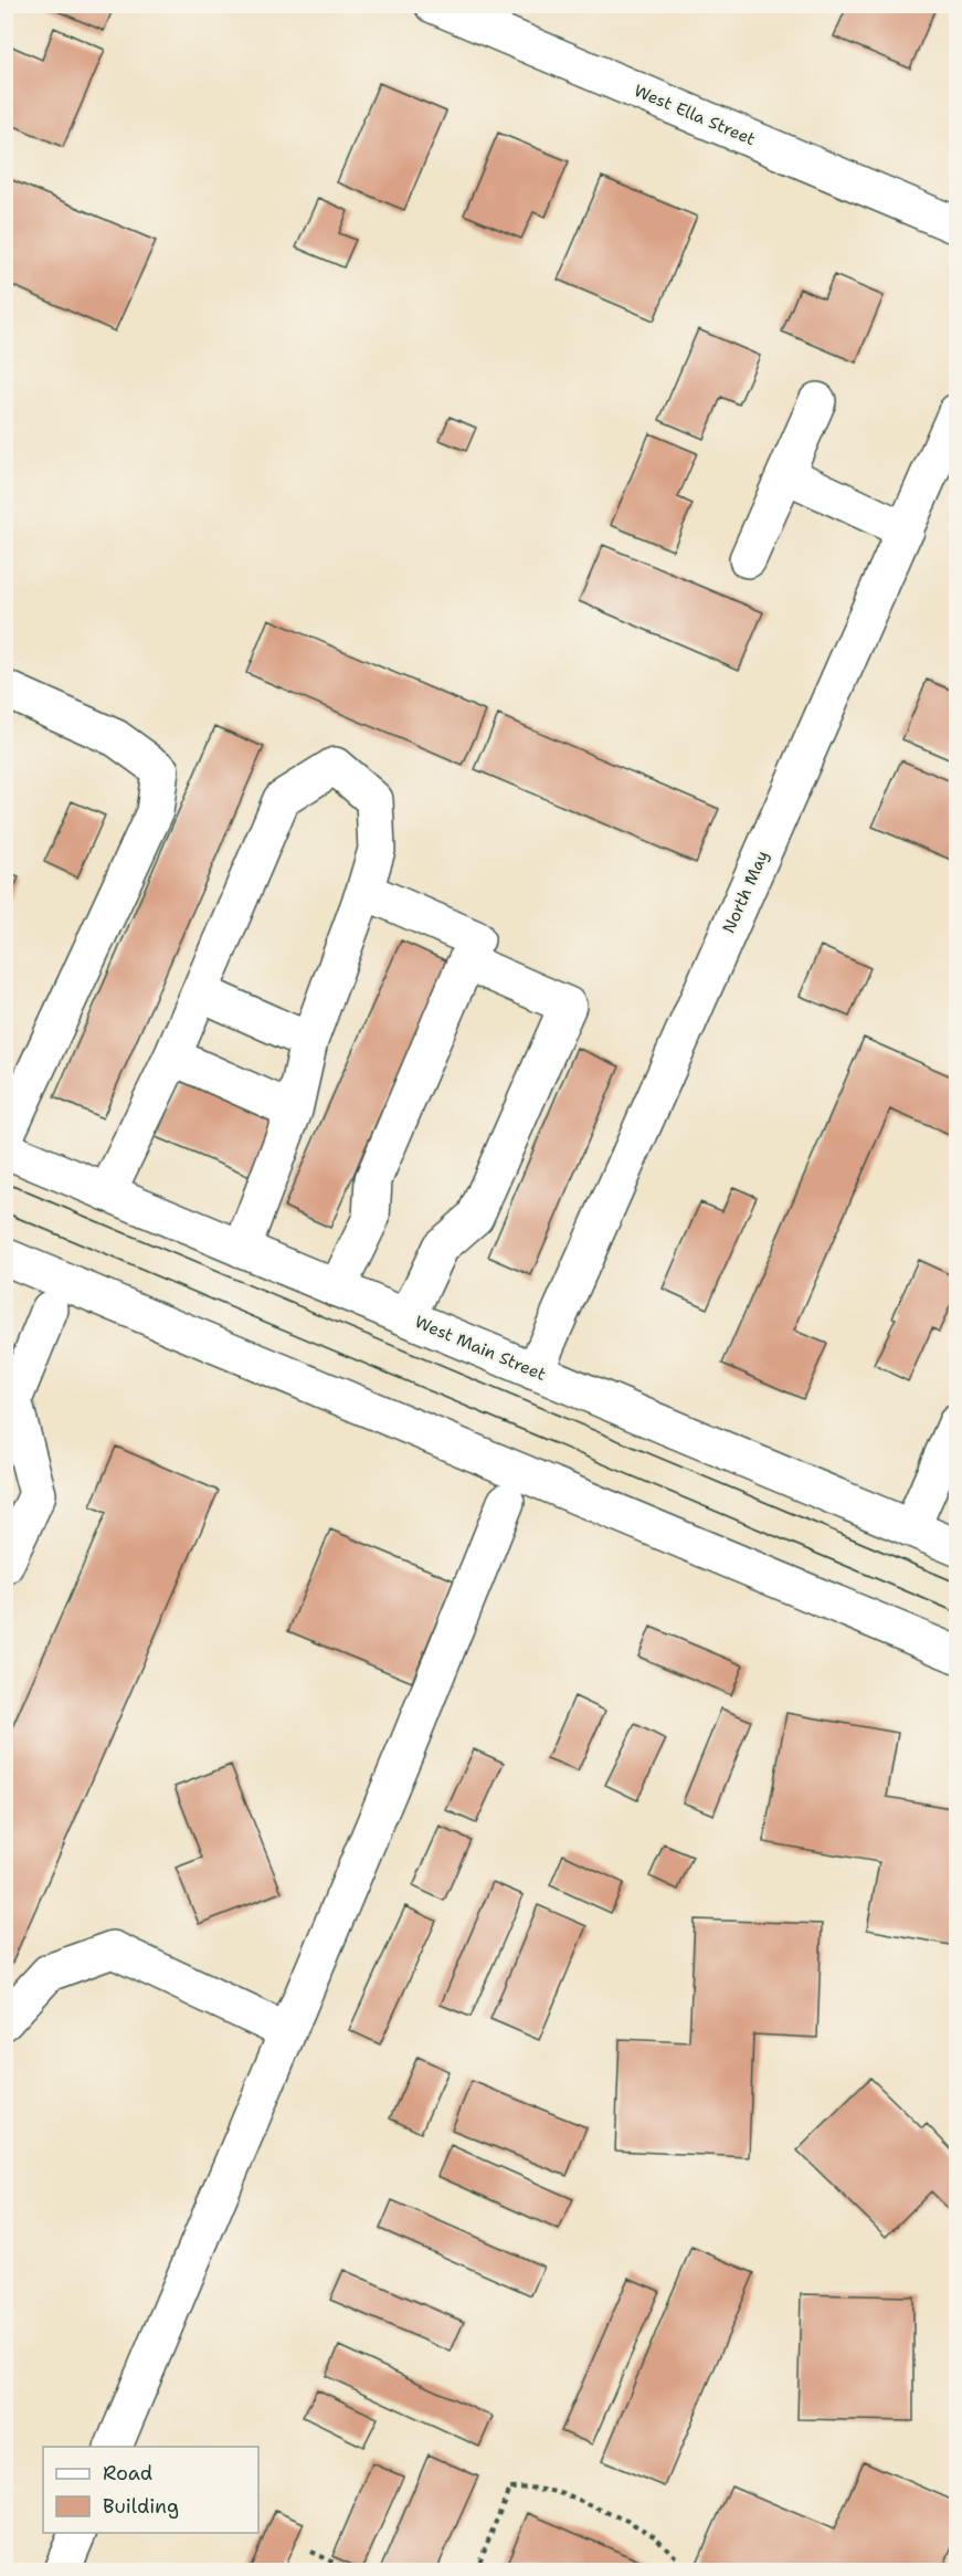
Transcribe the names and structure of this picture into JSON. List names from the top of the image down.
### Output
{
  "streets": {
    "main road": ["West Ella Street", "North May", "West Main Street"]
  },
  "crossings": [
    ["North May", "West Main Street"]
  ],
  "legend": ["Road", "Building"]
}
